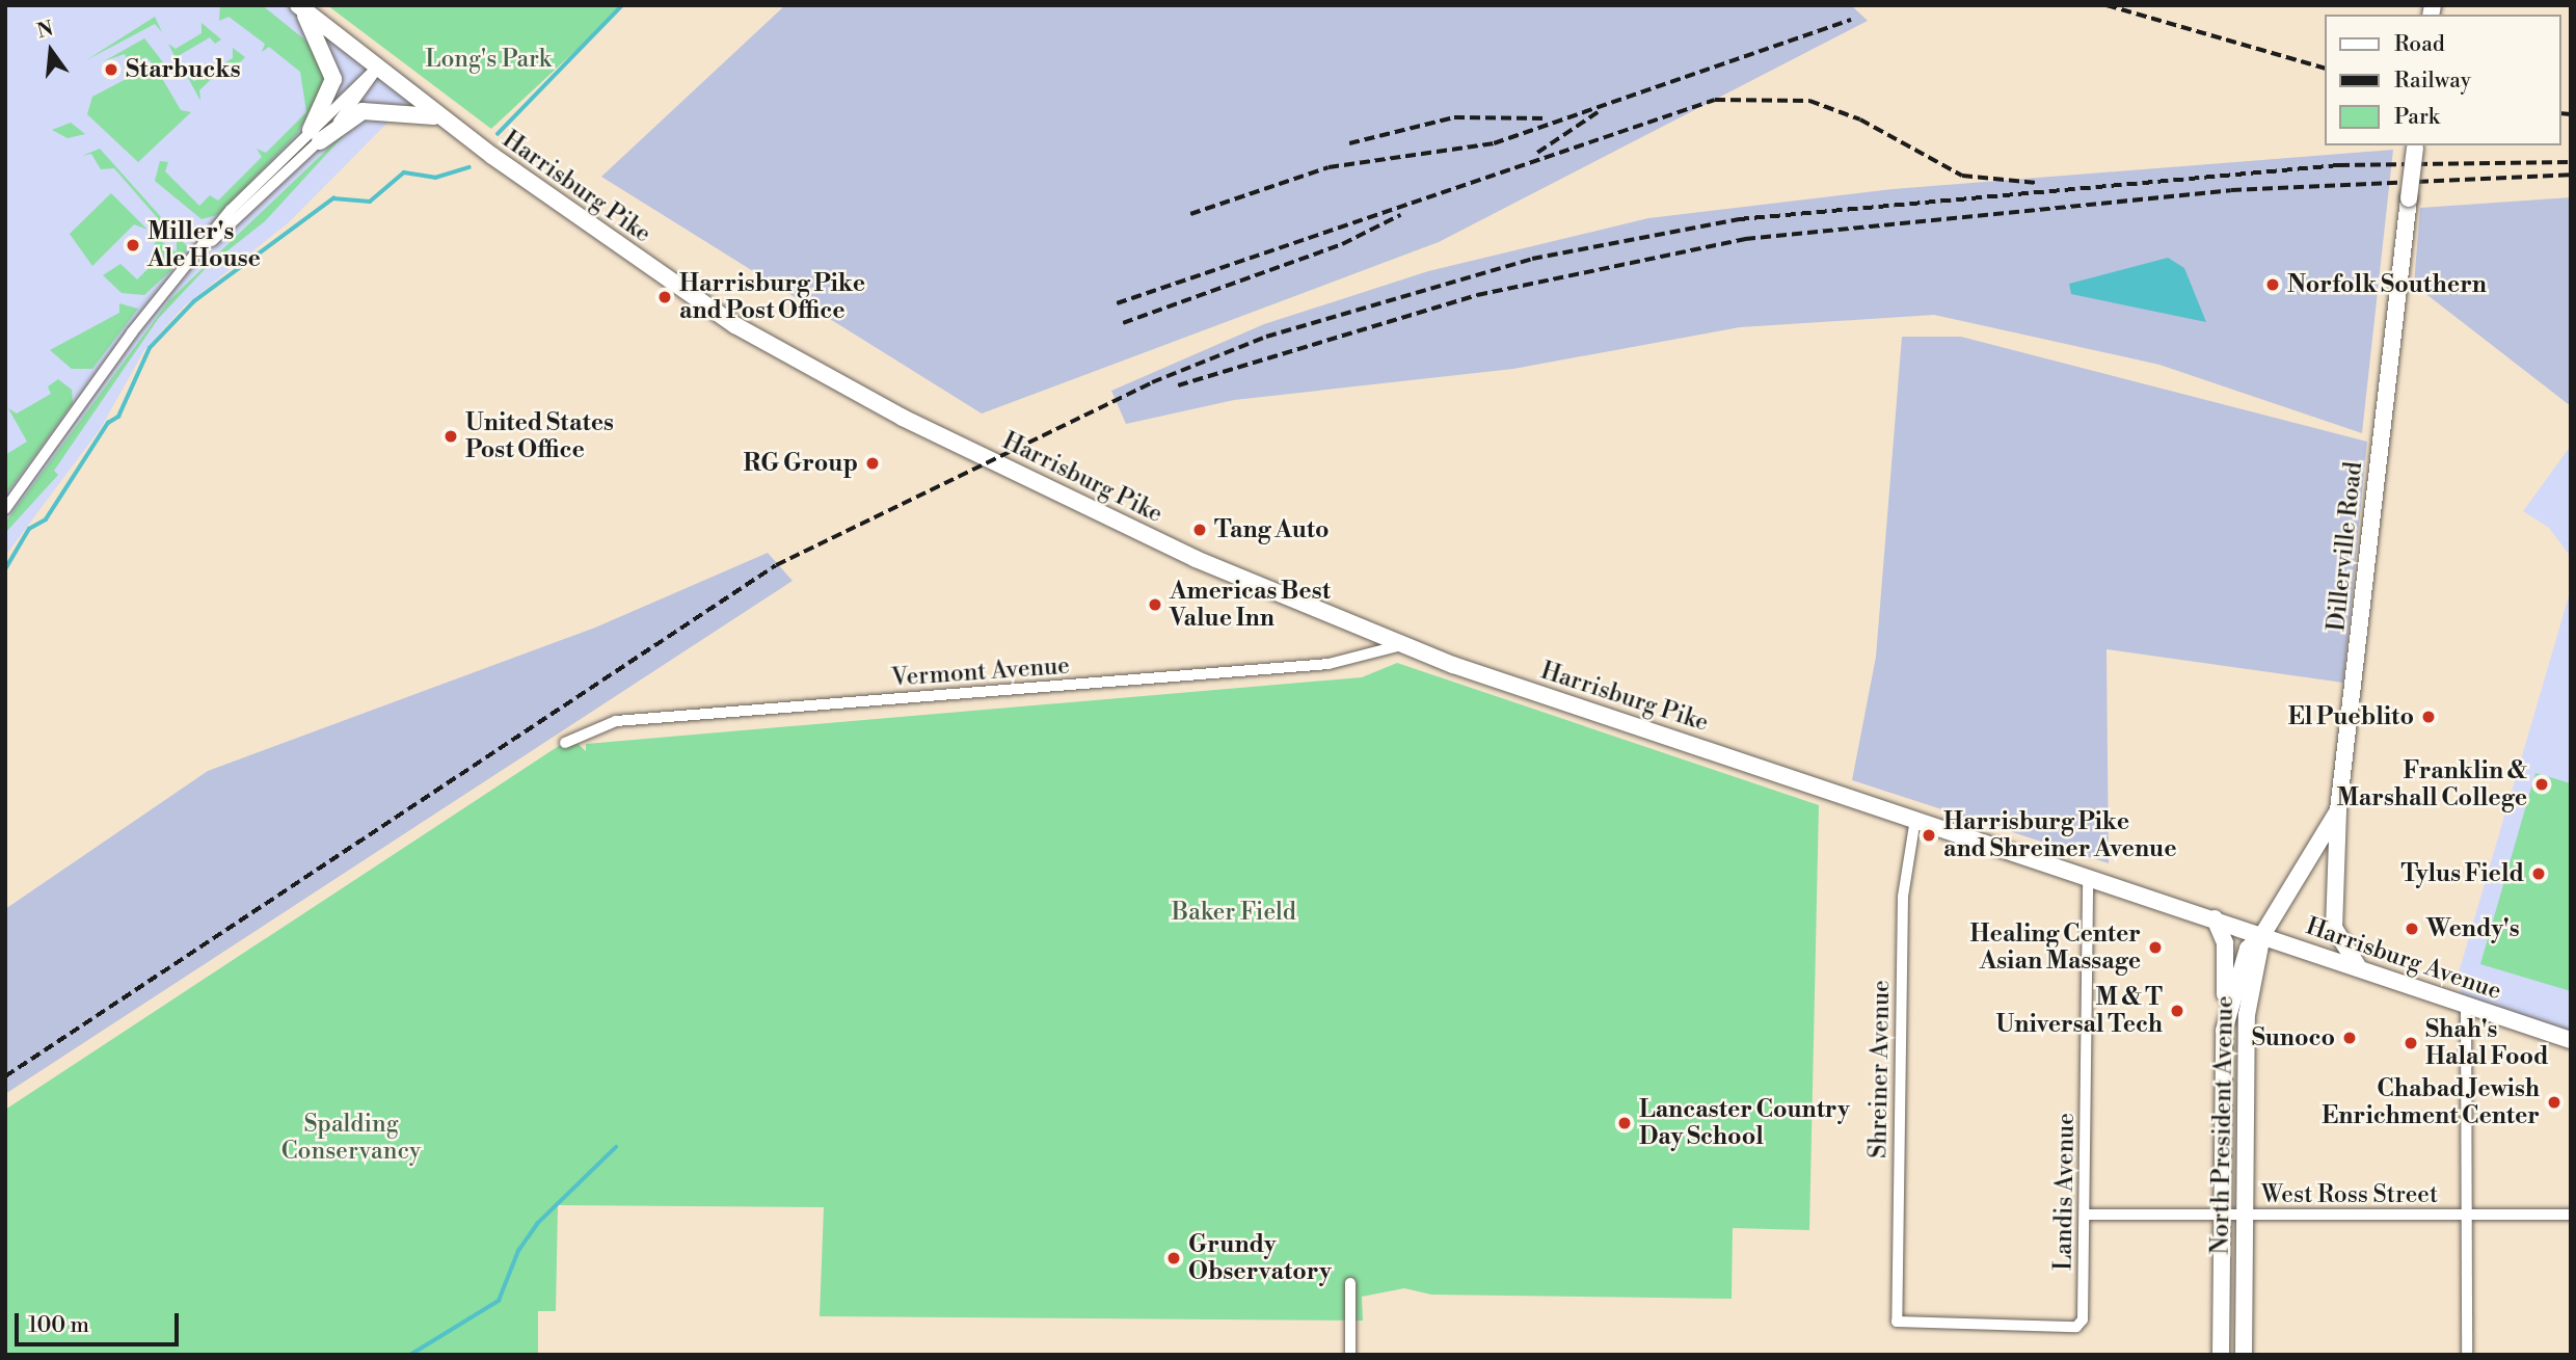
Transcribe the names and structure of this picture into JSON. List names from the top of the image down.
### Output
{
  "streets": {
    "main road": [
      "Harrisburg Pike",
      "Dillerville Road",
      "Harrisburg Avenue",
      "North President Avenue"
    ],
    "street": [
      "Vermont Avenue",
      "Shreiner Avenue",
      "Landis Avenue",
      "West Ross Street"
    ]
  },
  "crossings": [
    ["Harrisburg Pike", "Dillerville Road"],
    ["Harrisburg Pike", "Vermont Avenue"],
    ["Harrisburg Pike", "Harrisburg Avenue"],
    ["Harrisburg Pike", "Shreiner Avenue"],
    ["Harrisburg Pike", "North President Avenue"],
    ["Harrisburg Pike", "Landis Avenue"],
    ["Dillerville Road", "Harrisburg Avenue"],
    ["Dillerville Road", "North President Avenue"],
    ["Harrisburg Avenue", "North President Avenue"],
    ["Shreiner Avenue", "Landis Avenue"],
    ["North President Avenue", "West Ross Street"],
    ["Landis Avenue", "West Ross Street"]
  ],
  "parks": ["Long's Park", "Baker Field", "Spalding Conservancy"],
  "places": [
    "Starbucks",
    "Miller's Ale House",
    "Norfolk Southern",
    "Harrisburg Pike and Post Office",
    "United States Post Office",
    "RG Group",
    "Tang Auto",
    "Americas Best Value Inn",
    "El Pueblito",
    "Franklin & Marshall College",
    "Harrisburg Pike and Shreiner Avenue",
    "Tylus Field",
    "Wendy's",
    "Healing Center Asian Massage",
    "M & T Universal Tech",
    "Sunoco",
    "Shah's Halal Food",
    "Chabad Jewish Enrichment Center",
    "Lancaster Country Day School",
    "Grundy Observatory"
  ],
  "legend": ["Road", "Railway", "Park"],
  "scale_bar": "100 m",
  "north": "top"
}
